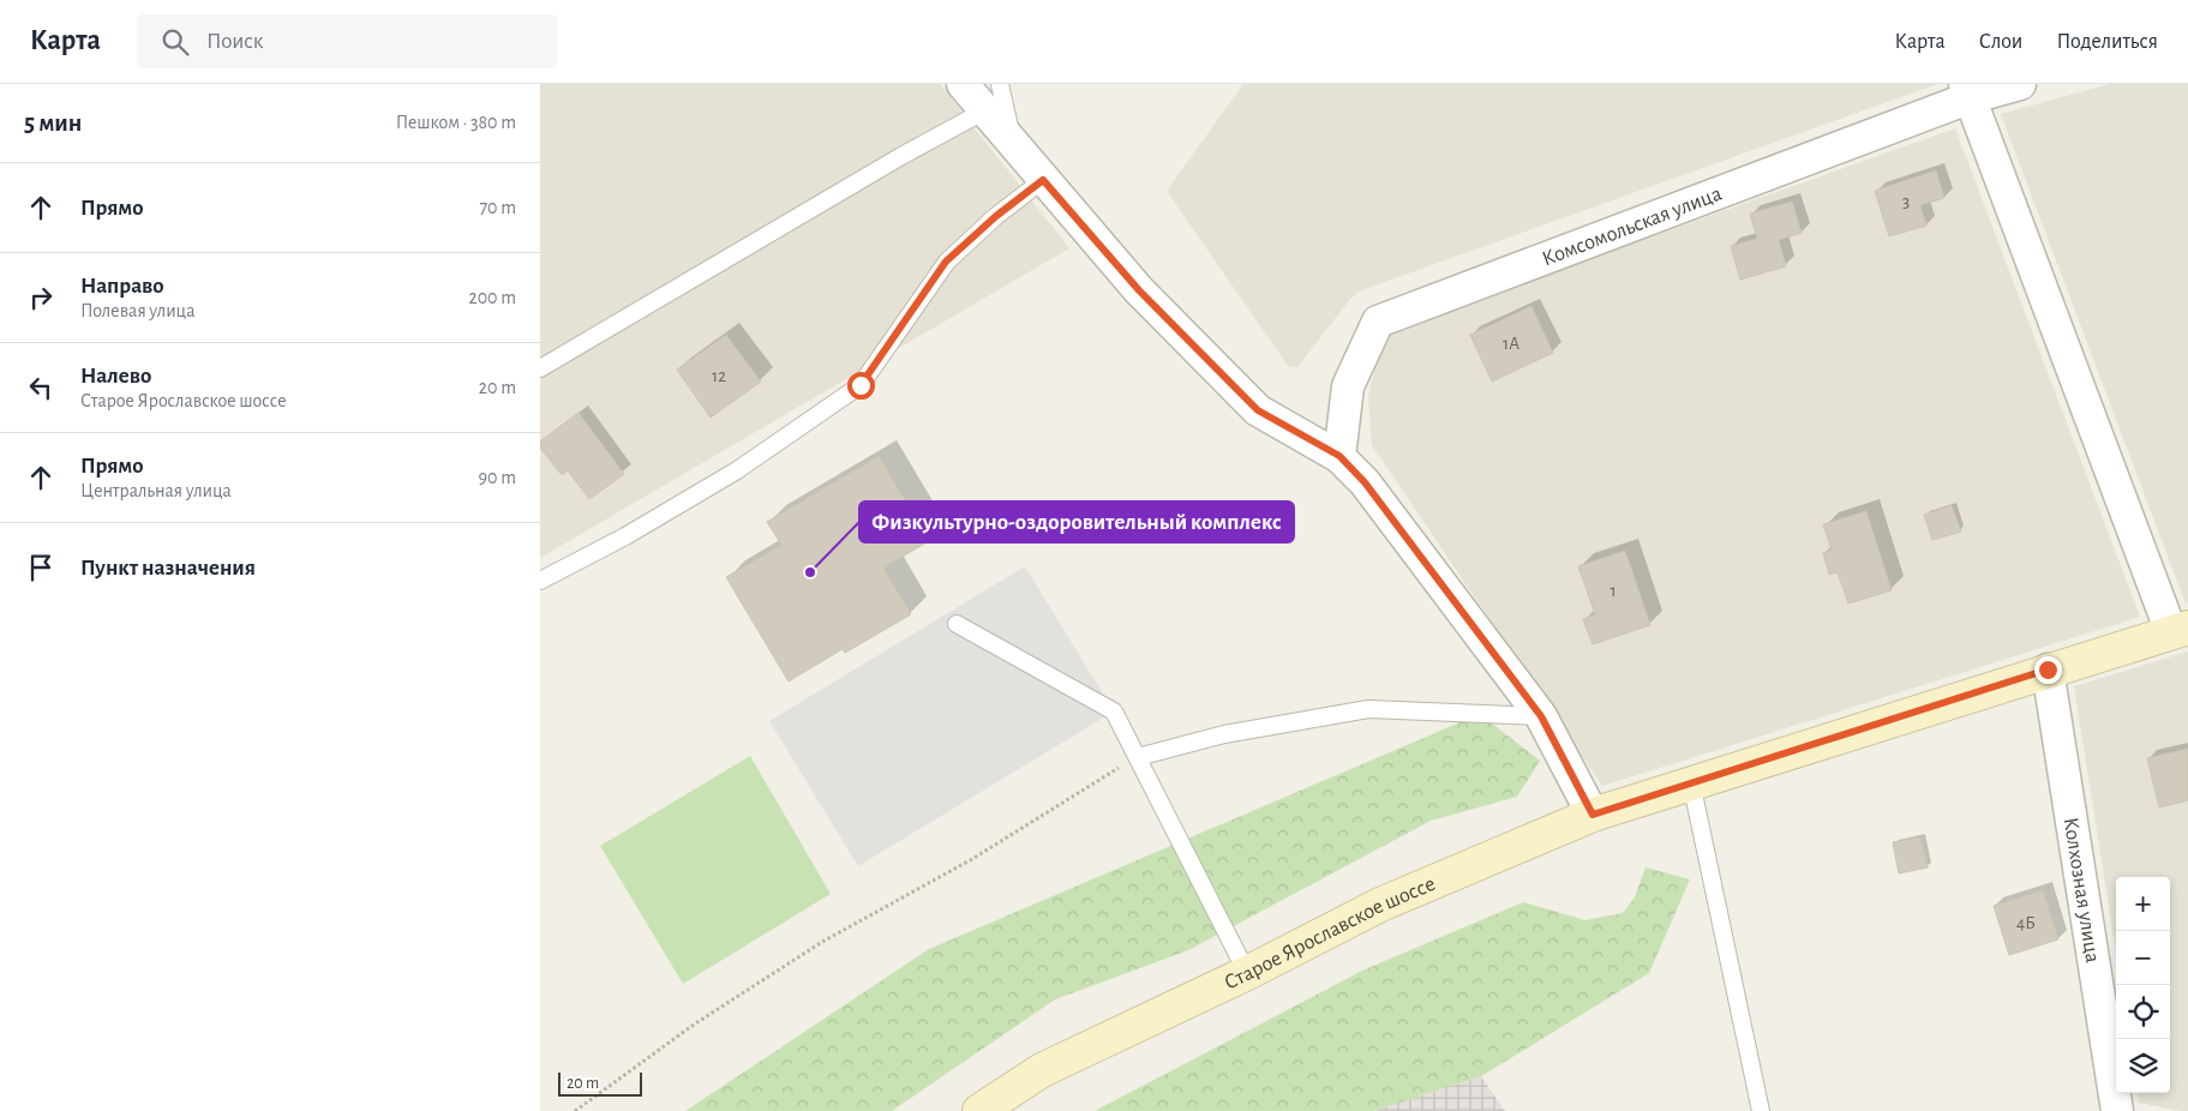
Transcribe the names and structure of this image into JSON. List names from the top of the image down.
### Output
{
  "streets": {
    "main road": ["Старое Ярославское шоссе"],
    "street": ["Комсомольская улица", "Колхозная улица"]
  },
  "crossings": [
    ["Колхозная улица", "Старое Ярославское шоссе"]
  ],
  "places": ["Физкультурно-оздоровительный комплекс"],
  "house_numbers": [
    "3",
    "1А",
    "12",
    "1",
    "4Б"
  ],
  "scale_bar": "20 m",
  "page": {
    "header": "Карта",
    "search": "Поиск",
    "nav": ["Карта", "Слои", "Поделиться"],
    "heading": ["5 мин", "Пешком · 380 m"],
    "list": [
      ["Прямо", "70 m"],
      ["Направо", "Полевая улица", "200 m"],
      ["Налево", "Старое Ярославское шоссе", "20 m"],
      ["Прямо", "Центральная улица", "90 m"],
      "Пункт назначения"
    ],
    "map_buttons": ["+", "−"],
    "scale": "20 m"
  }
}
